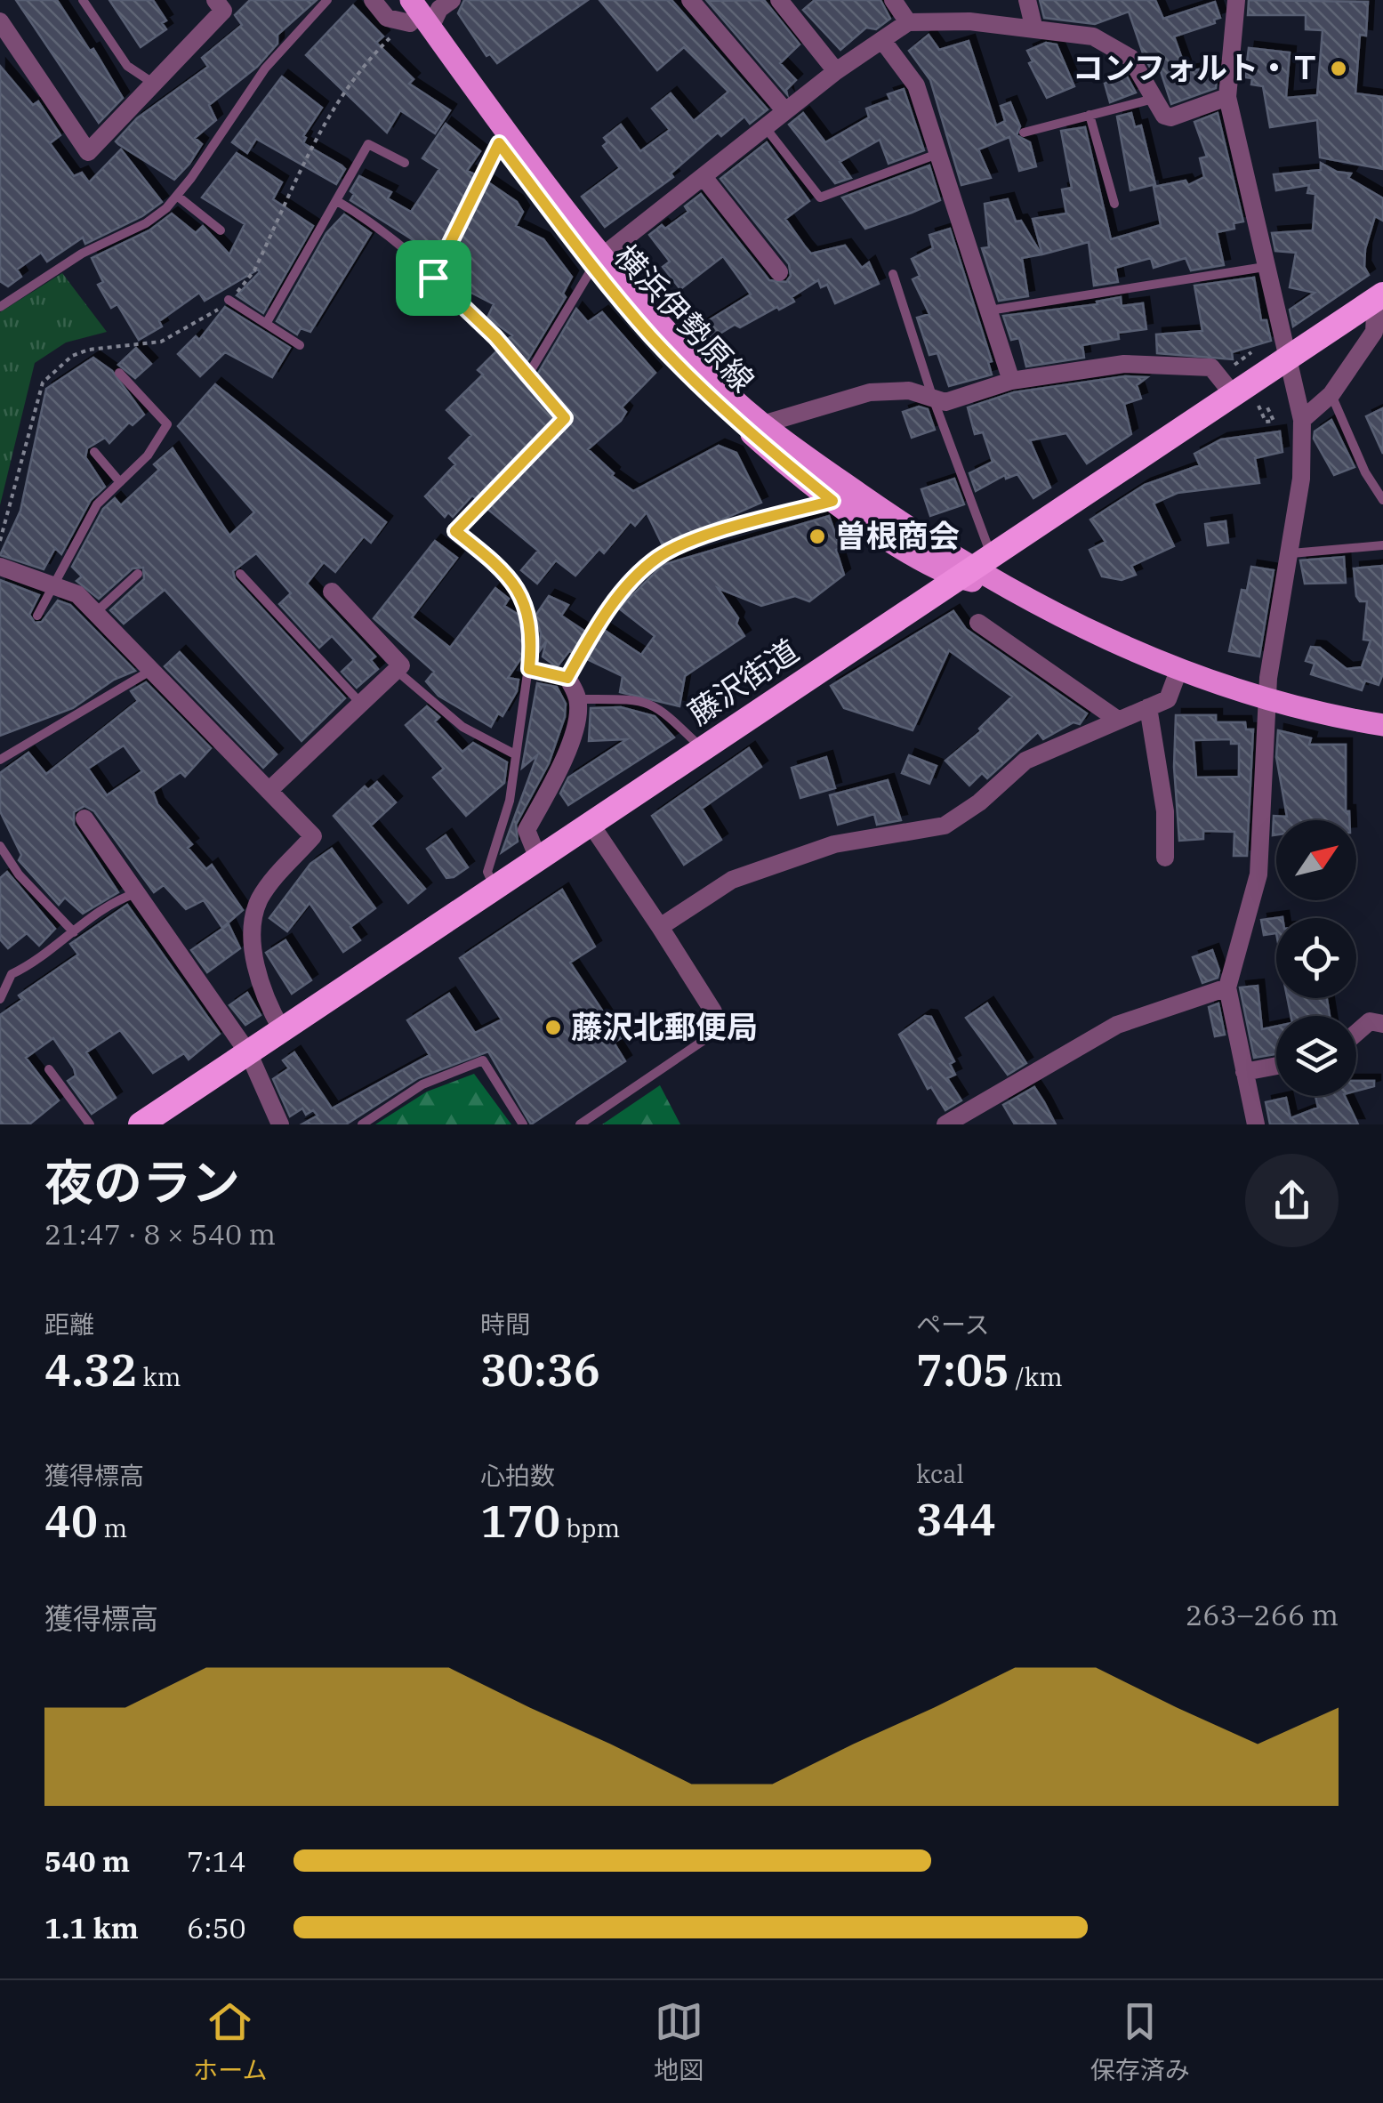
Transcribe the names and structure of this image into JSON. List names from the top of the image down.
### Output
{
  "streets": {
    "highway": ["藤沢街道"],
    "main road": ["横浜伊勢原線"]
  },
  "crossings": [
    ["横浜伊勢原線", "藤沢街道"]
  ],
  "places": ["コンフォルト・Ｔ", "曽根商会", "藤沢北郵便局"],
  "north": "top right",
  "page": {
    "heading": ["夜のラン", "21:47 · 8 × 540 m"],
    "stats": [
      ["距離", "4.32 km"],
      ["時間", "30:36"],
      ["ペース", "7:05 /km"],
      ["獲得標高", "40 m"],
      ["心拍数", "170 bpm"],
      ["kcal", "344"]
    ],
    "chart": ["獲得標高", "263–266 m"],
    "list": [
      {
        "name": "540 m",
        "note": "7:14"
      },
      {
        "name": "1.1 km",
        "note": "6:50"
      }
    ],
    "tabs": ["ホーム", "地図", "保存済み"]
  }
}
